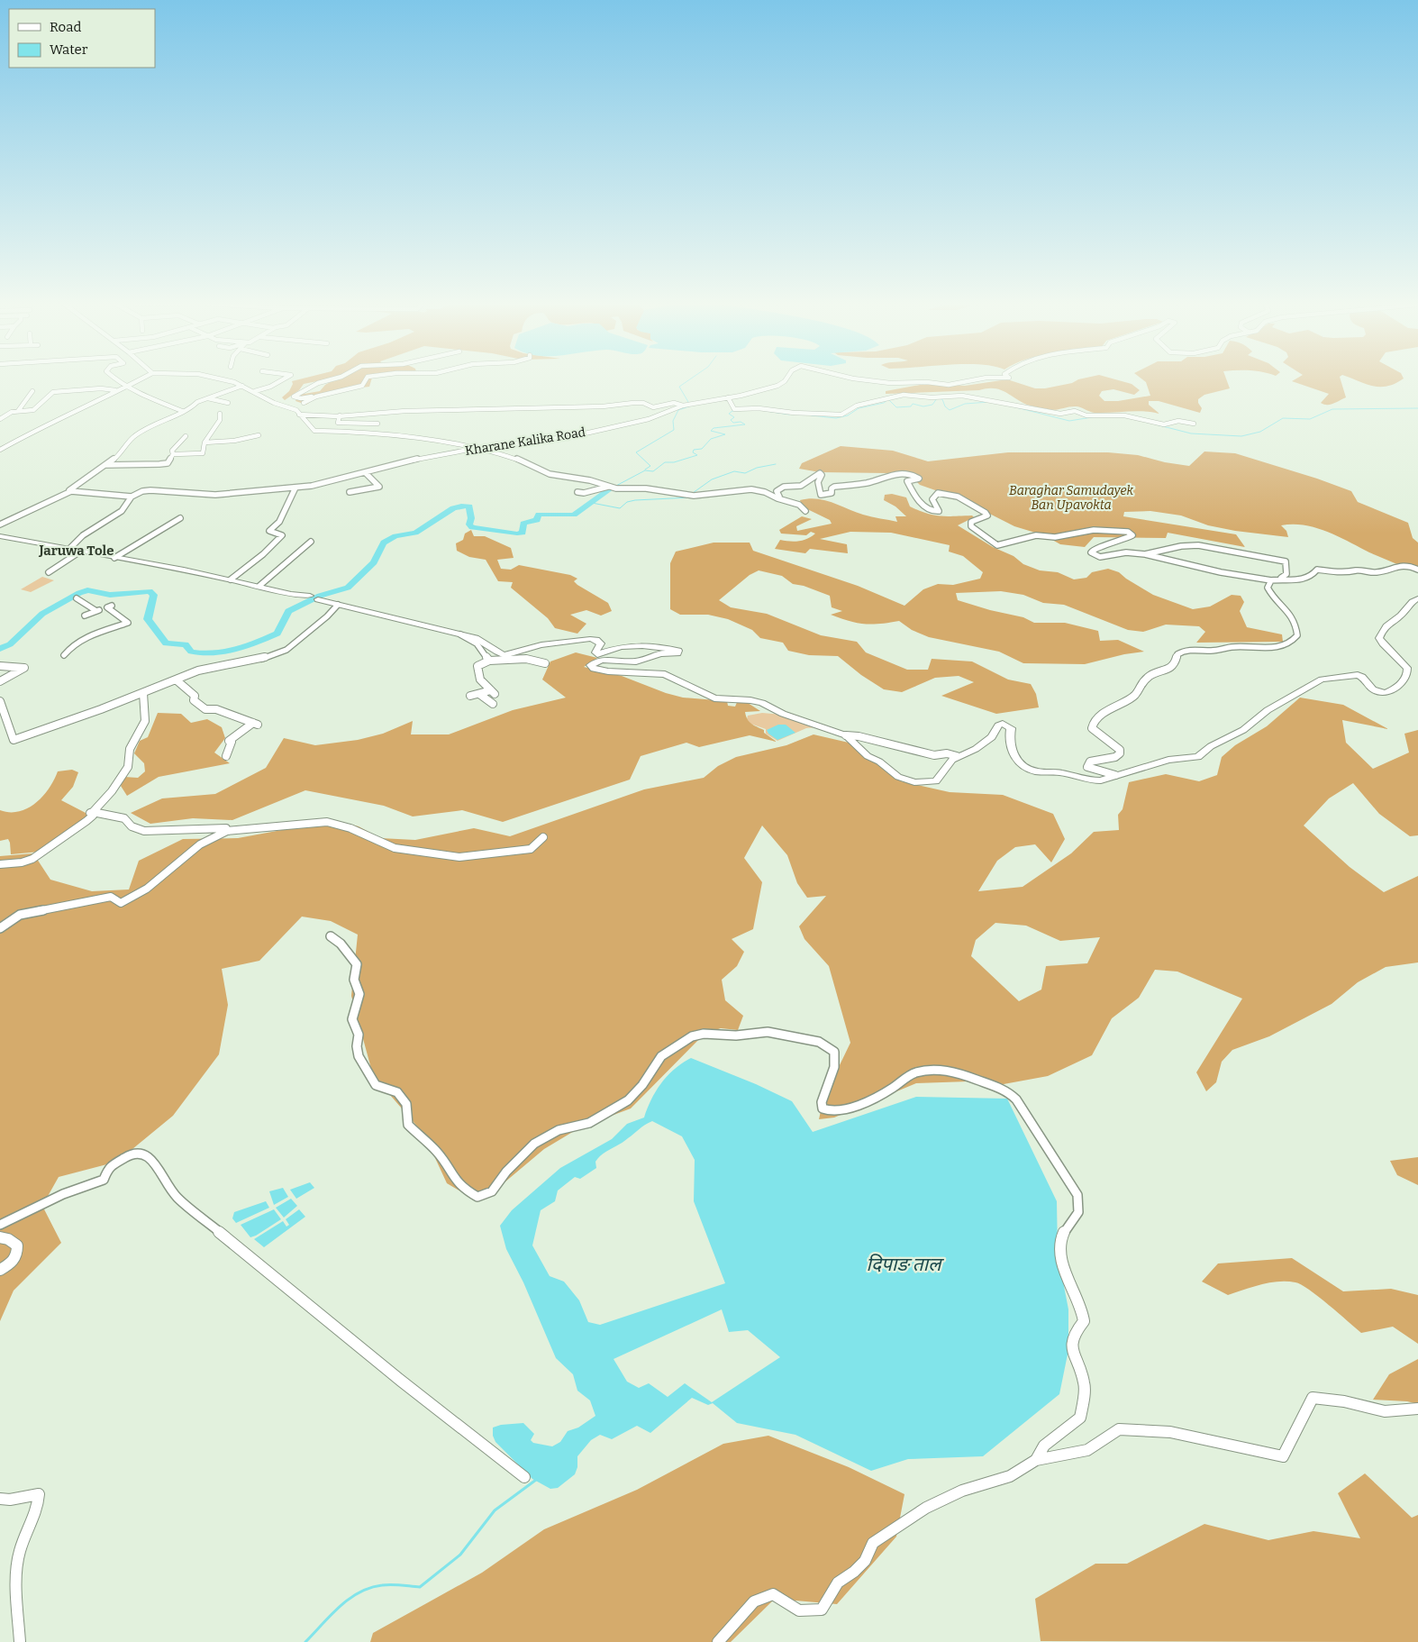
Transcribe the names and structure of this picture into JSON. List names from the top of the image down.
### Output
{
  "streets": {
    "street": ["Kharane Kalika Road"]
  },
  "districts": ["Jaruwa Tole"],
  "water": ["दिपाङ ताल"],
  "parks": ["Baraghar Samudayek Ban Upavokta"],
  "legend": ["Road", "Water"]
}
